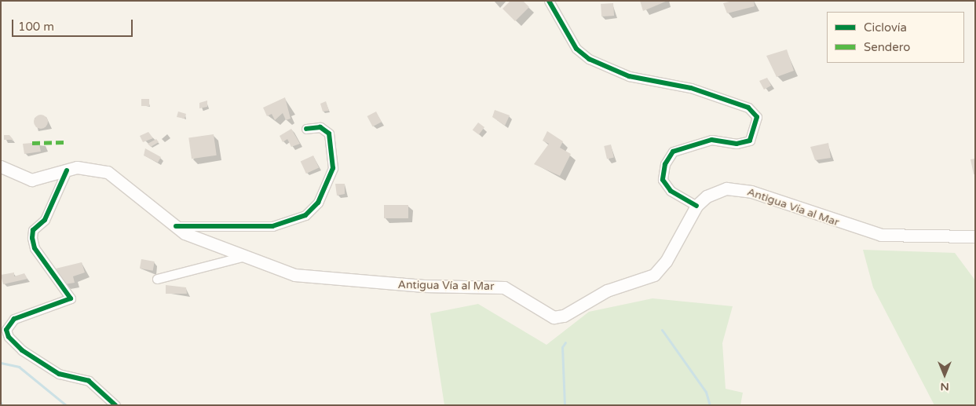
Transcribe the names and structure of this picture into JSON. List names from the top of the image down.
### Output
{
  "streets": {
    "main road": ["Antigua Vía al Mar"]
  },
  "legend": ["Ciclovía", "Sendero"],
  "scale_bar": "100 m",
  "north": "bottom"
}
